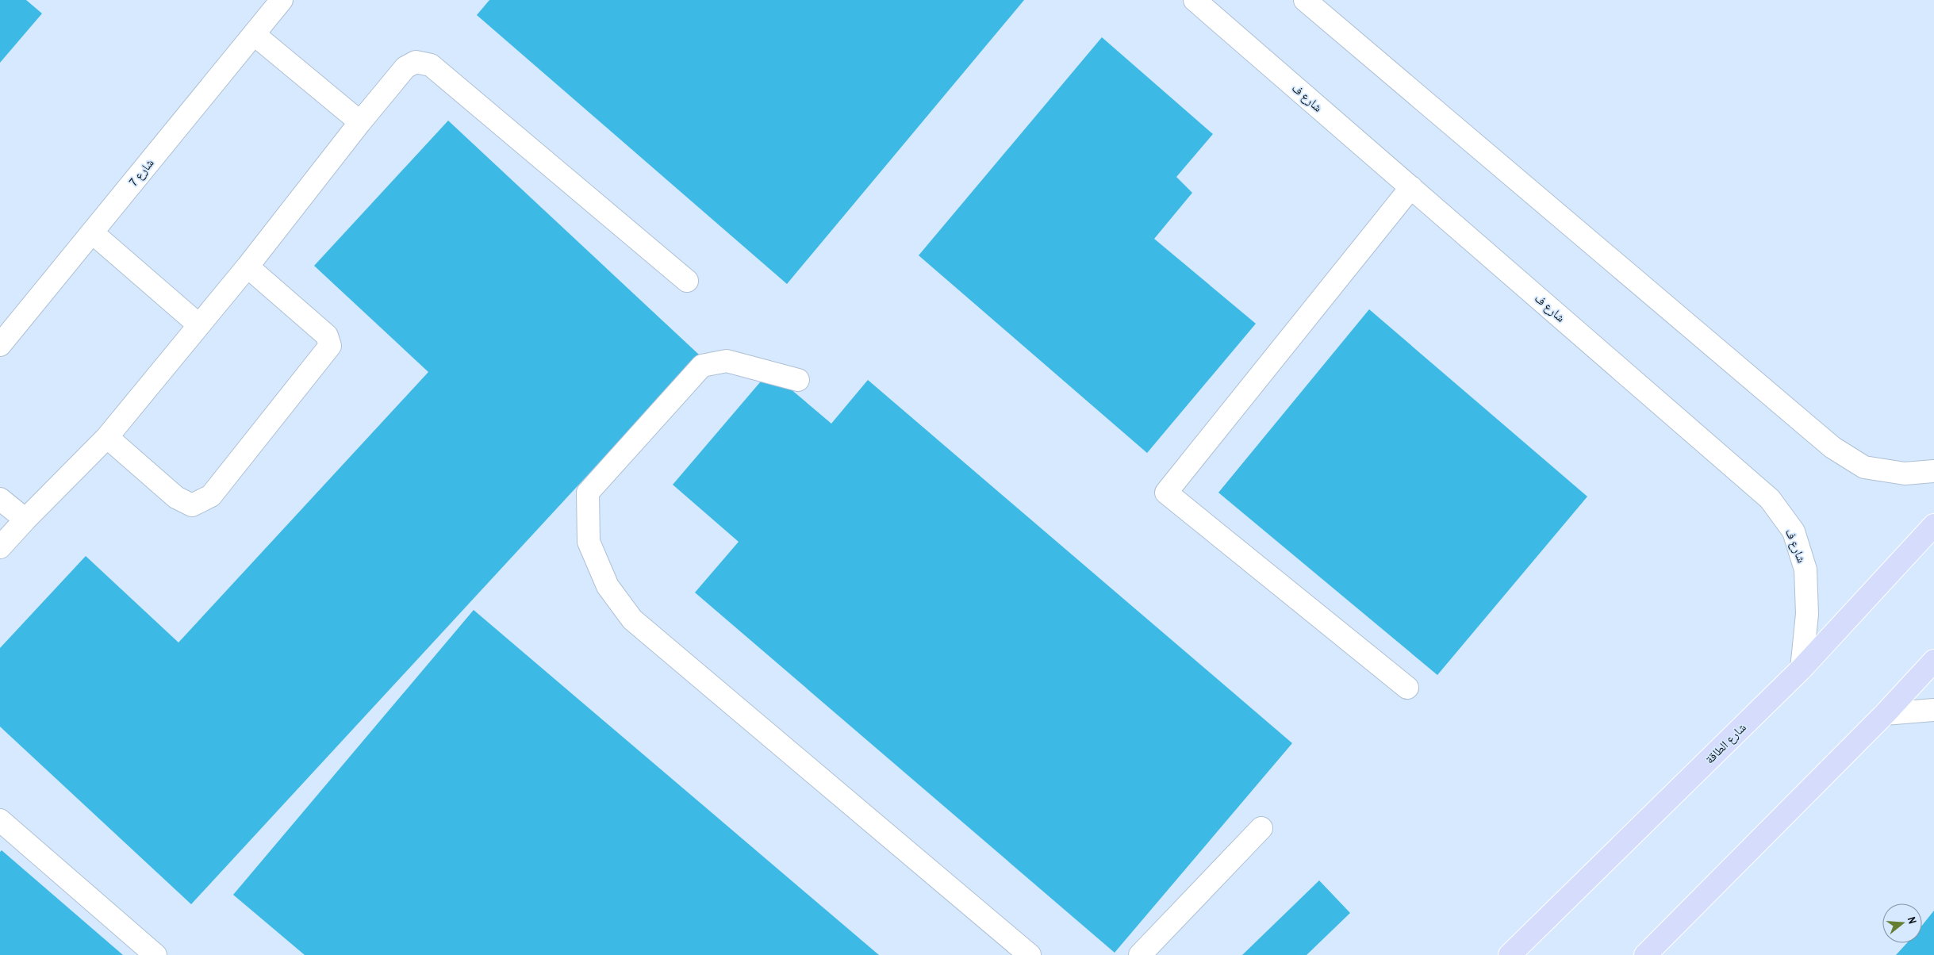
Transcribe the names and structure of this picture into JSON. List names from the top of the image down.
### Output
{
  "streets": {
    "main road": ["شارع الطاقة"],
    "street": ["شارع ف", "شارع 7"]
  },
  "crossings": [
    ["شارع ف", "شارع الطاقة"]
  ],
  "north": "right"
}
